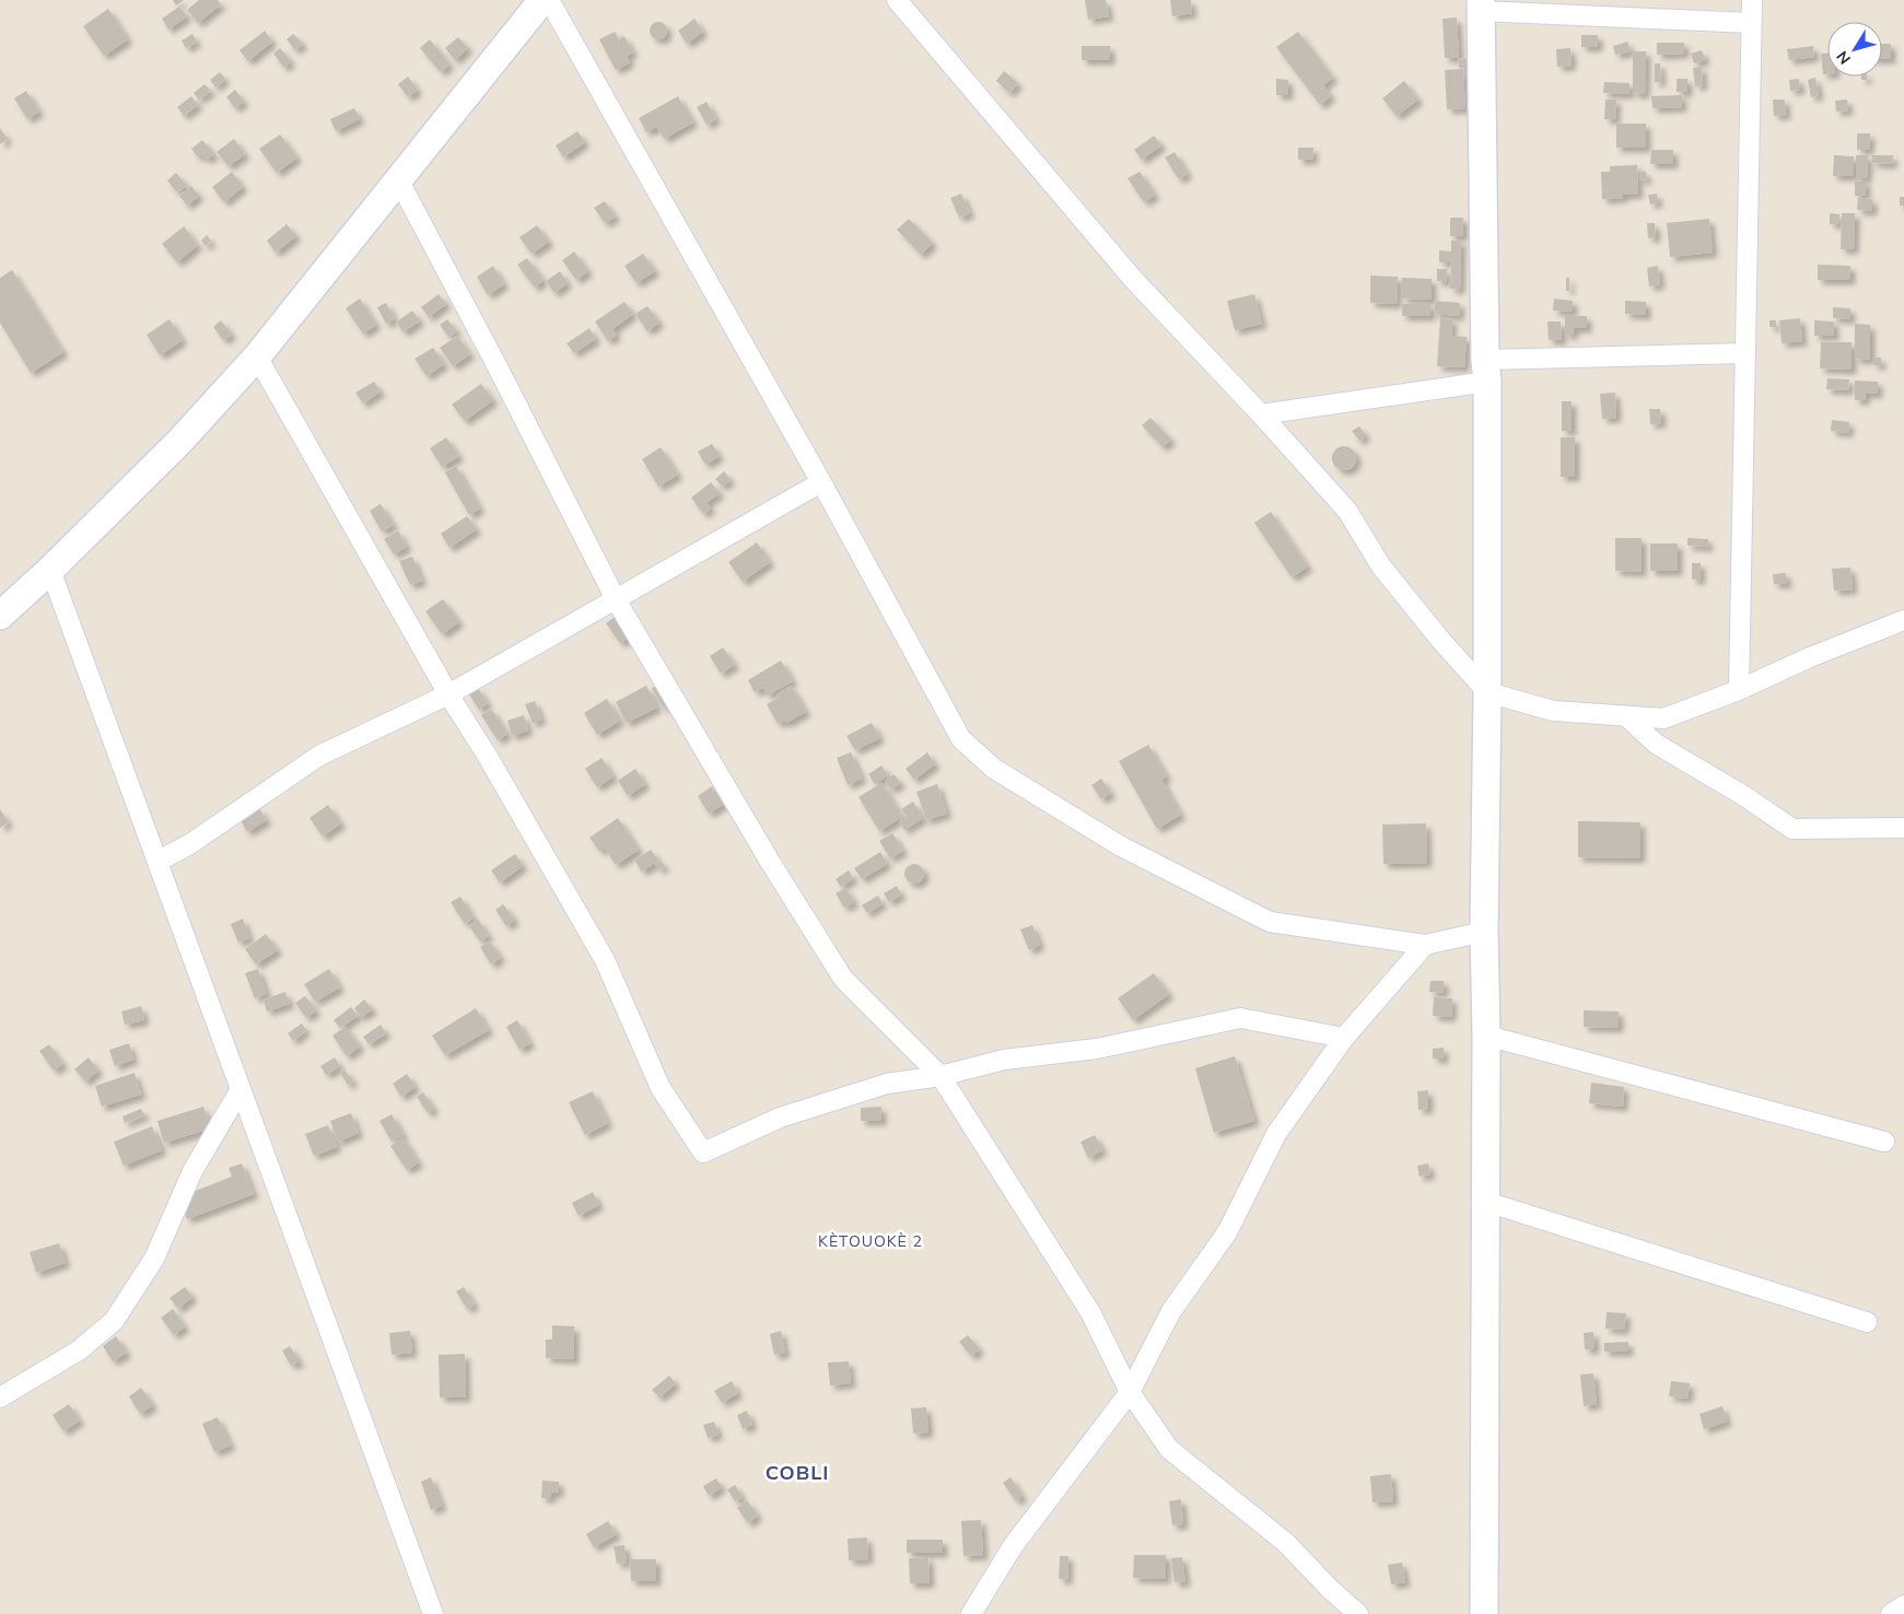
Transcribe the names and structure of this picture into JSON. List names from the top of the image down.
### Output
{
  "districts": ["KÈTOUOKÈ 2", "COBLI"],
  "north": "bottom left"
}
